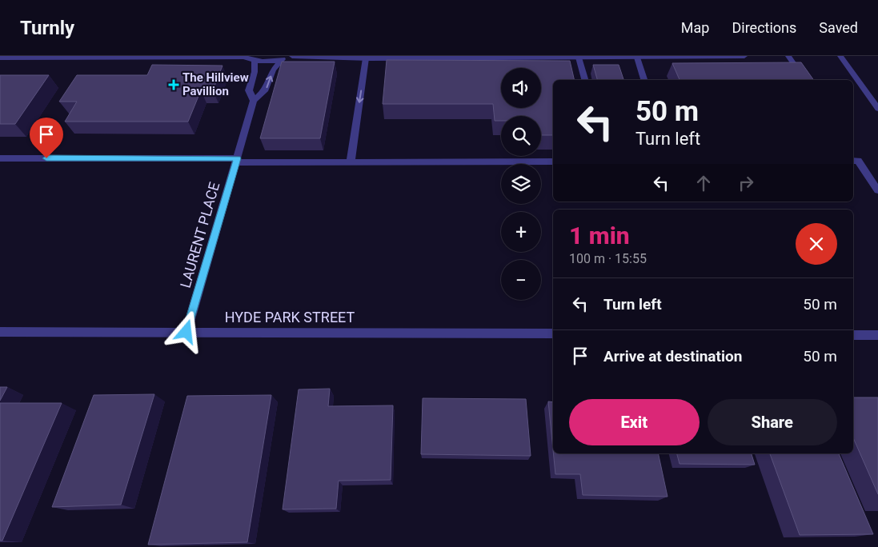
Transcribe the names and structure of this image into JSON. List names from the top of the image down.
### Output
{
  "streets": {
    "street": ["LAURENT PLACE", "HYDE PARK STREET"]
  },
  "crossings": [
    ["LAURENT PLACE", "HYDE PARK STREET"]
  ],
  "places": {
    "health": ["The Hillview Pavillion"]
  },
  "page": {
    "header": "Turnly",
    "nav": ["Map", "Directions", "Saved"],
    "map_buttons": ["+", "−"],
    "turn": ["50 m", "Turn left"],
    "heading": ["1 min", "100 m · 15:55"],
    "list": [
      {
        "name": "Turn left",
        "value": "50 m"
      },
      {
        "name": "Arrive at destination",
        "value": "50 m"
      }
    ],
    "buttons": ["Exit", "Share"]
  }
}
